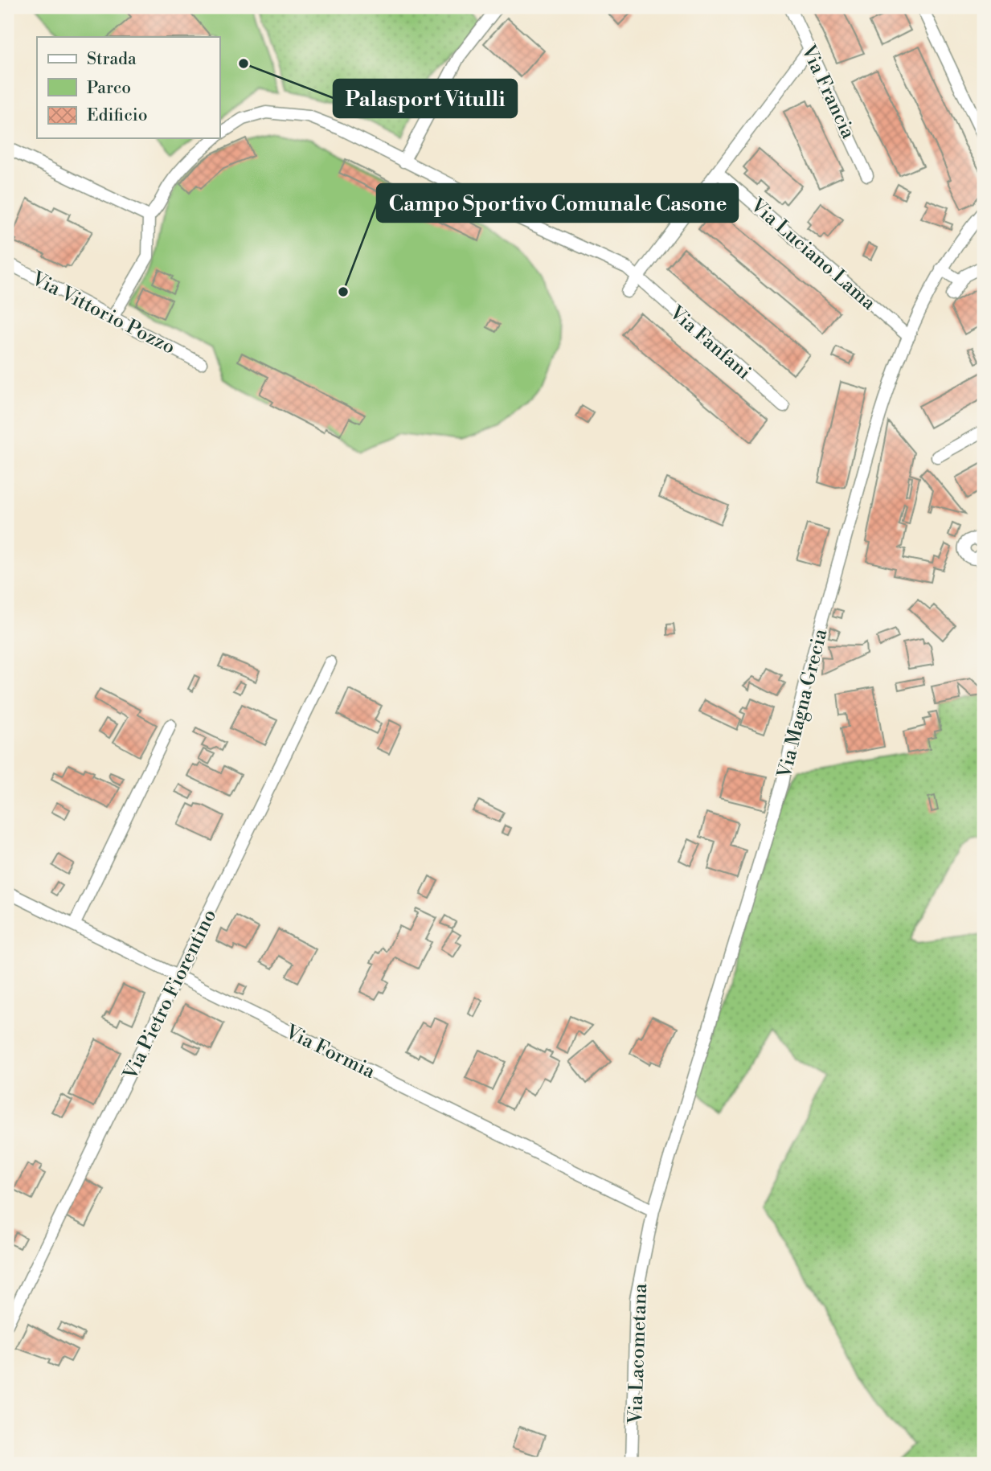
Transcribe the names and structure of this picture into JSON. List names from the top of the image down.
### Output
{
  "streets": {
    "street": [
      "Via Francia",
      "Via Luciano Lama",
      "Via Vittorio Pozzo",
      "Via Fanfani",
      "Via Magna Grecia",
      "Via Pietro Fiorentino",
      "Via Formia",
      "Via Lacometana"
    ]
  },
  "crossings": [
    ["Via Luciano Lama", "Via Magna Grecia"],
    ["Via Magna Grecia", "Via Formia"],
    ["Via Magna Grecia", "Via Lacometana"],
    ["Via Pietro Fiorentino", "Via Formia"],
    ["Via Formia", "Via Lacometana"]
  ],
  "places": ["Palasport Vitulli", "Campo Sportivo Comunale Casone"],
  "legend": ["Strada", "Parco", "Edificio"]
}
